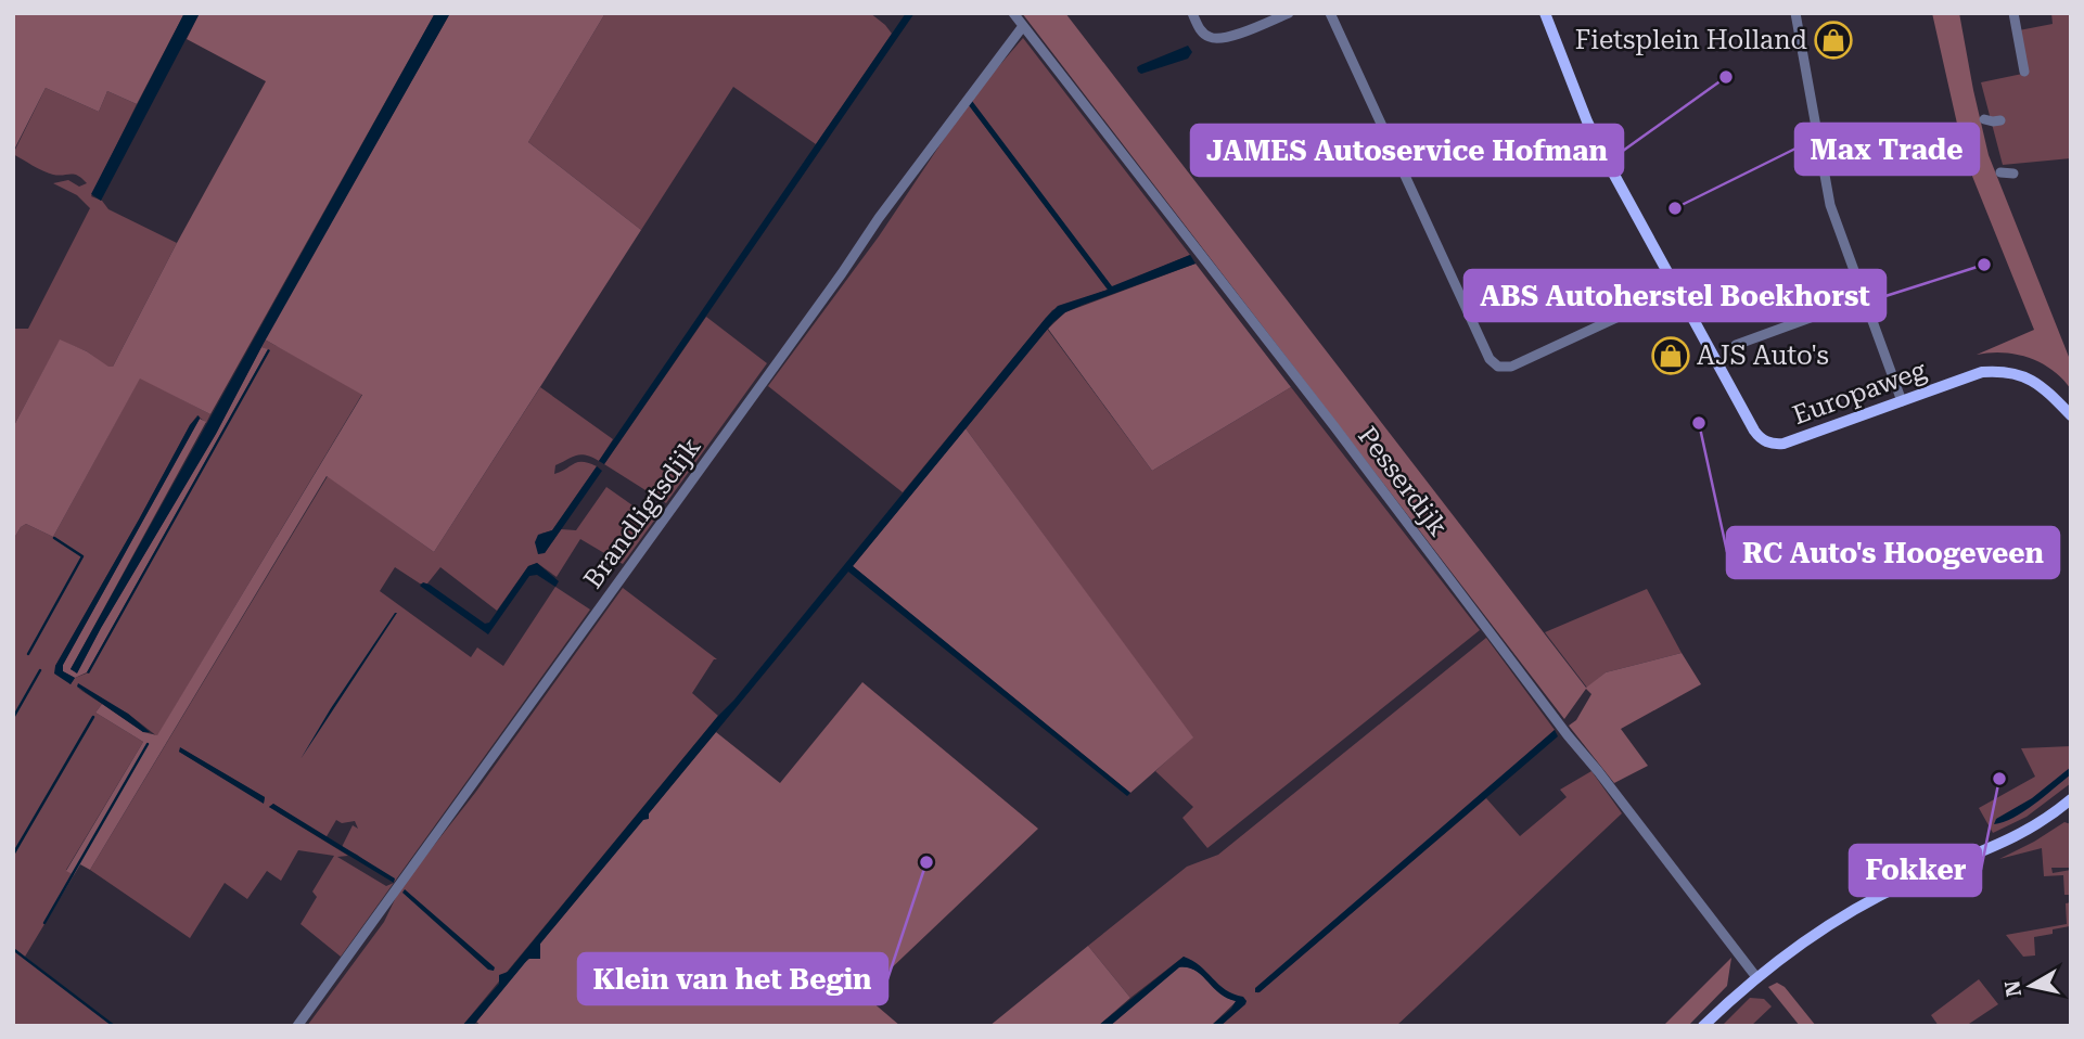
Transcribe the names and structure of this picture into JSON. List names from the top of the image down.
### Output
{
  "streets": {
    "main road": ["Europaweg"],
    "street": ["Pesserdijk", "Brandligtsdijk"]
  },
  "crossings": [
    ["Pesserdijk", "Brandligtsdijk"]
  ],
  "places": {
    "shop": ["Fietsplein Holland", "AJS Auto's"],
    "other": [
      "JAMES Autoservice Hofman",
      "Max Trade",
      "ABS Autoherstel Boekhorst",
      "RC Auto's Hoogeveen",
      "Fokker",
      "Klein van het Begin"
    ]
  },
  "north": "left"
}
